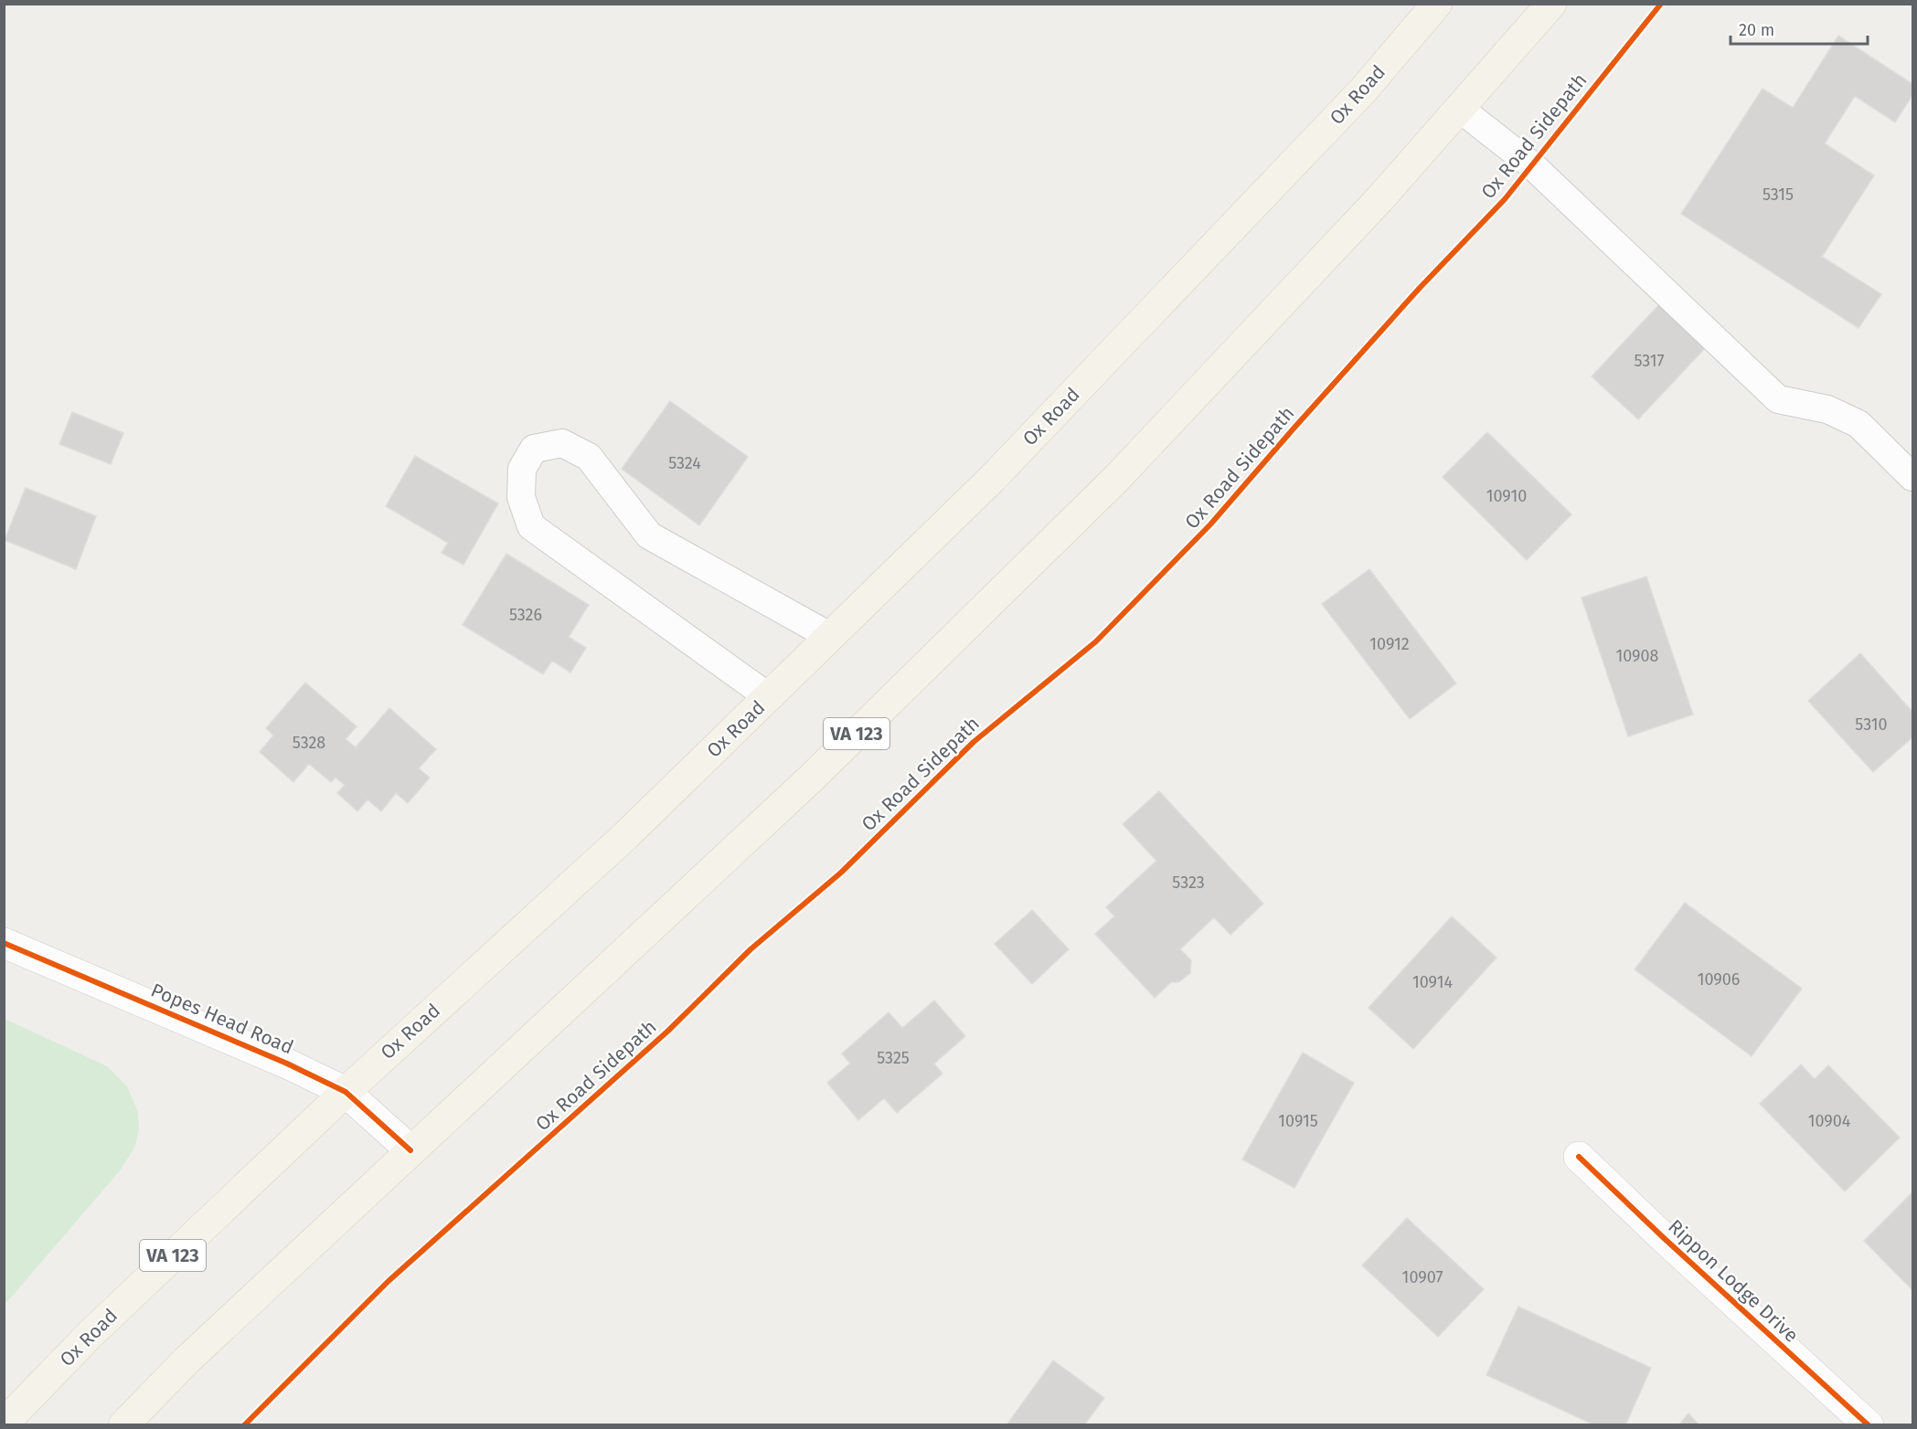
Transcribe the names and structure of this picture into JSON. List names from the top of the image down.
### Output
{
  "streets": {
    "main road": ["Ox Road", "VA 123"],
    "street": ["Popes Head Road", "Rippon Lodge Drive"],
    "cycle path": ["Ox Road Sidepath"]
  },
  "crossings": [
    ["Ox Road", "Popes Head Road"],
    ["VA 123", "Popes Head Road"]
  ],
  "house_numbers": [
    "5315",
    "5317",
    "5324",
    "10910",
    "5326",
    "10912",
    "10908",
    "5310",
    "5328",
    "5323",
    "10906",
    "10914",
    "5325",
    "10915",
    "10904",
    "10907"
  ],
  "scale_bar": "20 m"
}
